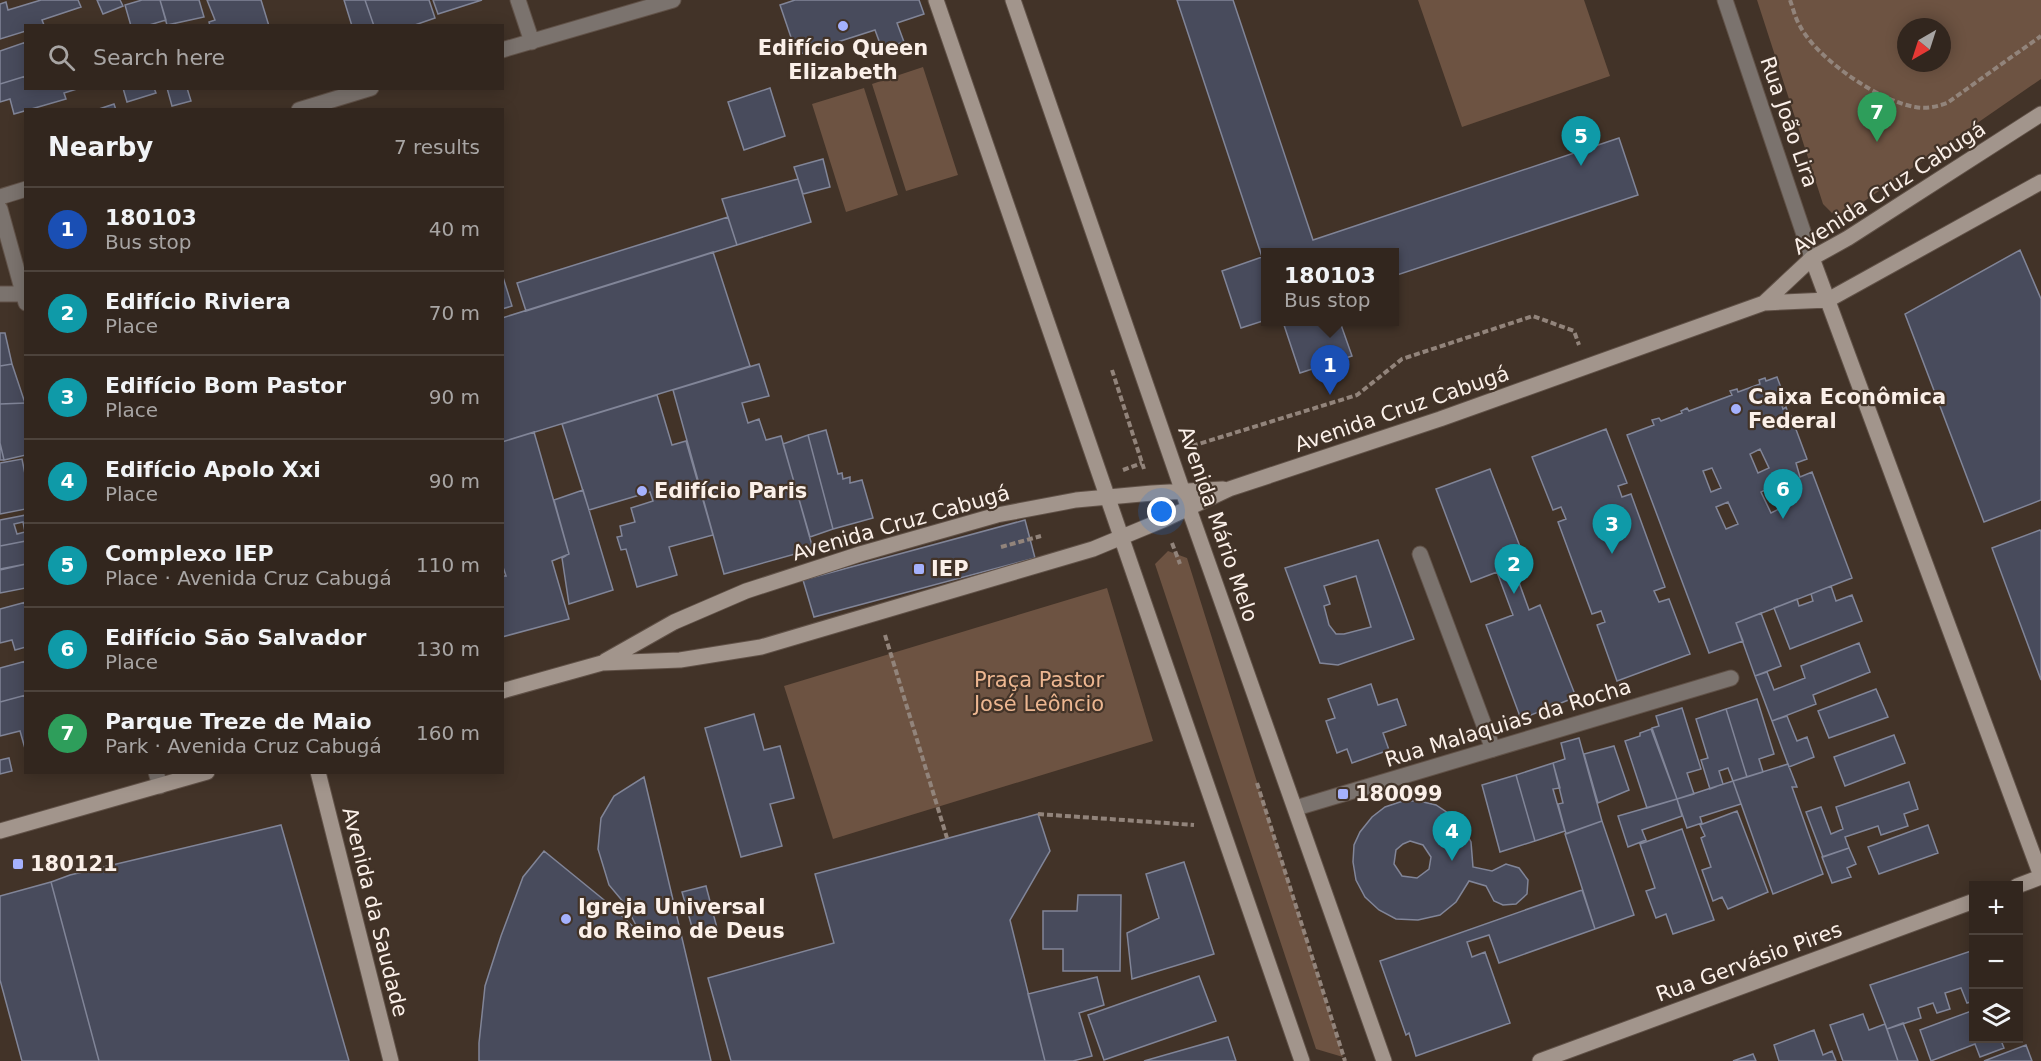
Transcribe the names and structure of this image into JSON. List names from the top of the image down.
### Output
{
  "streets": {
    "main road": [
      "Avenida Cruz Cabugá",
      "Avenida Mário Melo",
      "Avenida da Saudade",
      "Rua Gervásio Pires"
    ],
    "street": ["Rua João Lira", "Rua Malaquias da Rocha"]
  },
  "crossings": [
    ["Rua João Lira", "Avenida Cruz Cabugá"],
    ["Avenida Cruz Cabugá", "Avenida Mário Melo"],
    ["Avenida Mário Melo", "Rua Malaquias da Rocha"]
  ],
  "parks": ["Praça Pastor José Leôncio"],
  "places": {
    "other": [
      "Edifício Queen Elizabeth",
      "Caixa Econômica Federal",
      "Edifício Paris",
      "Igreja Universal do Reino de Deus"
    ],
    "transit": ["IEP", "180099", "180121"]
  },
  "north": "bottom left",
  "page": {
    "search": "Search here",
    "pins": [
      "7",
      "5",
      "1",
      "6",
      "3",
      "2",
      "4"
    ],
    "heading": ["Nearby", "7 results"],
    "list": [
      {
        "mark": "1",
        "name": "180103",
        "note": "Bus stop",
        "value": "40 m"
      },
      {
        "mark": "2",
        "name": "Edifício Riviera",
        "note": "Place",
        "value": "70 m"
      },
      {
        "mark": "3",
        "name": "Edifício Bom Pastor",
        "note": "Place",
        "value": "90 m"
      },
      {
        "mark": "4",
        "name": "Edifício Apolo Xxi",
        "note": "Place",
        "value": "90 m"
      },
      {
        "mark": "5",
        "name": "Complexo IEP",
        "note": "Place · Avenida Cruz Cabugá",
        "value": "110 m"
      },
      {
        "mark": "6",
        "name": "Edifício São Salvador",
        "note": "Place",
        "value": "130 m"
      },
      {
        "mark": "7",
        "name": "Parque Treze de Maio",
        "note": "Park · Avenida Cruz Cabugá",
        "value": "160 m"
      }
    ],
    "popup": ["180103", "Bus stop"],
    "map_buttons": ["+", "−"]
  }
}
